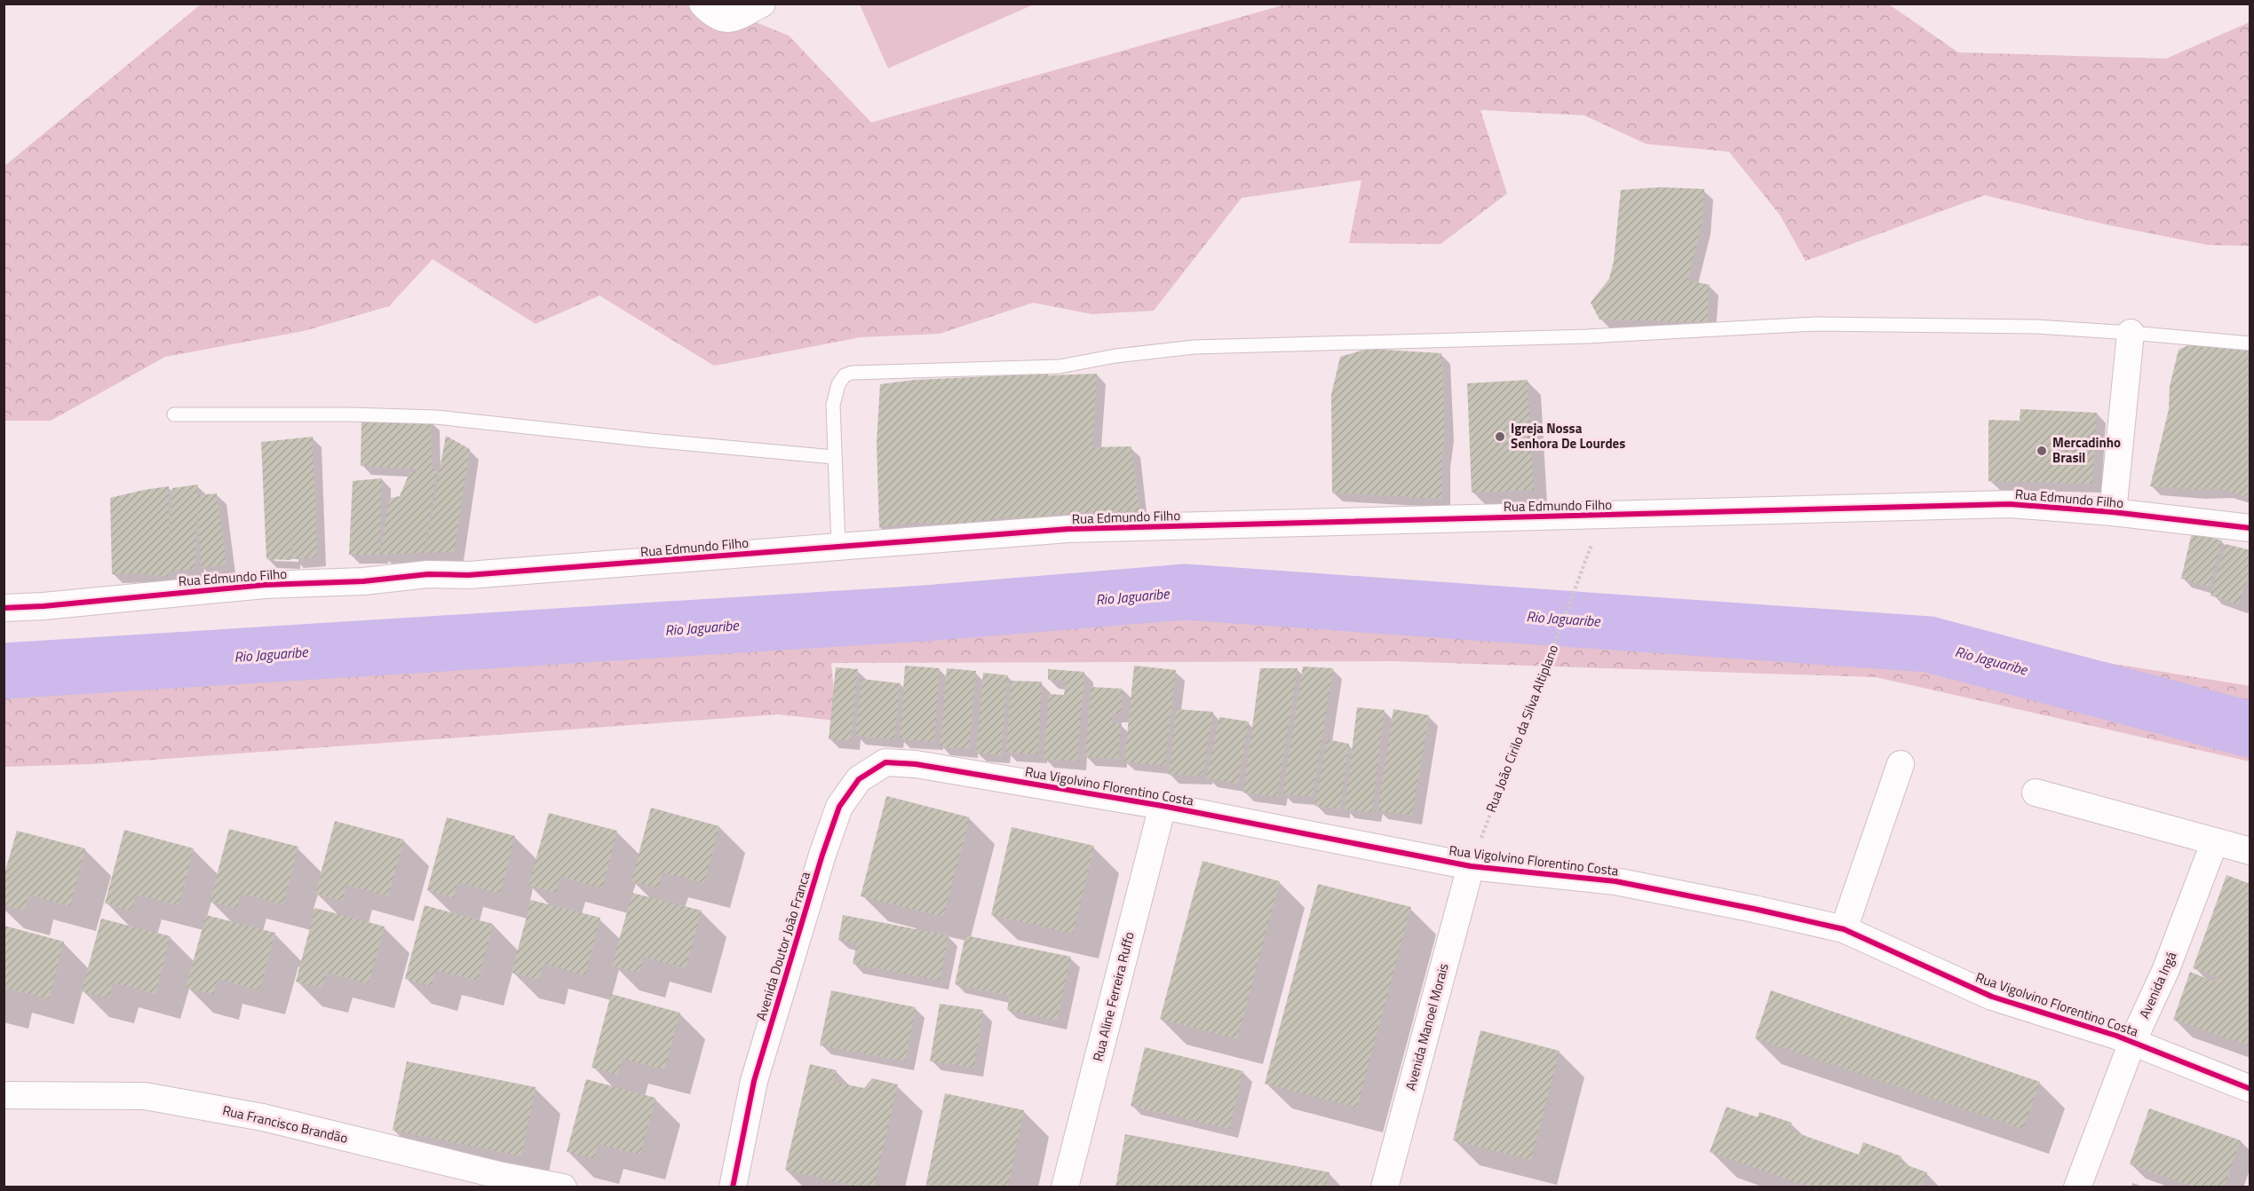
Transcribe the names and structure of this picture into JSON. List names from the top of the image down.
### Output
{
  "streets": {
    "street": [
      "Rua Edmundo Filho",
      "Rua Vigolvino Florentino Costa",
      "Avenida Doutor João Franca",
      "Avenida Ingá",
      "Rua Aline Ferreira Ruffo",
      "Avenida Manoel Morais",
      "Rua Francisco Brandão"
    ],
    "path": ["Rua João Cirilo da Silva Altiplano"]
  },
  "crossings": [
    ["Rua João Cirilo da Silva Altiplano", "Rua Vigolvino Florentino Costa"],
    ["Rua João Cirilo da Silva Altiplano", "Avenida Manoel Morais"],
    ["Rua Vigolvino Florentino Costa", "Avenida Doutor João Franca"],
    ["Rua Vigolvino Florentino Costa", "Avenida Ingá"],
    ["Rua Vigolvino Florentino Costa", "Rua Aline Ferreira Ruffo"],
    ["Rua Vigolvino Florentino Costa", "Avenida Manoel Morais"]
  ],
  "water": ["Rio Jaguaribe"],
  "places": ["Igreja Nossa Senhora De Lourdes", "Mercadinho Brasil"]
}
